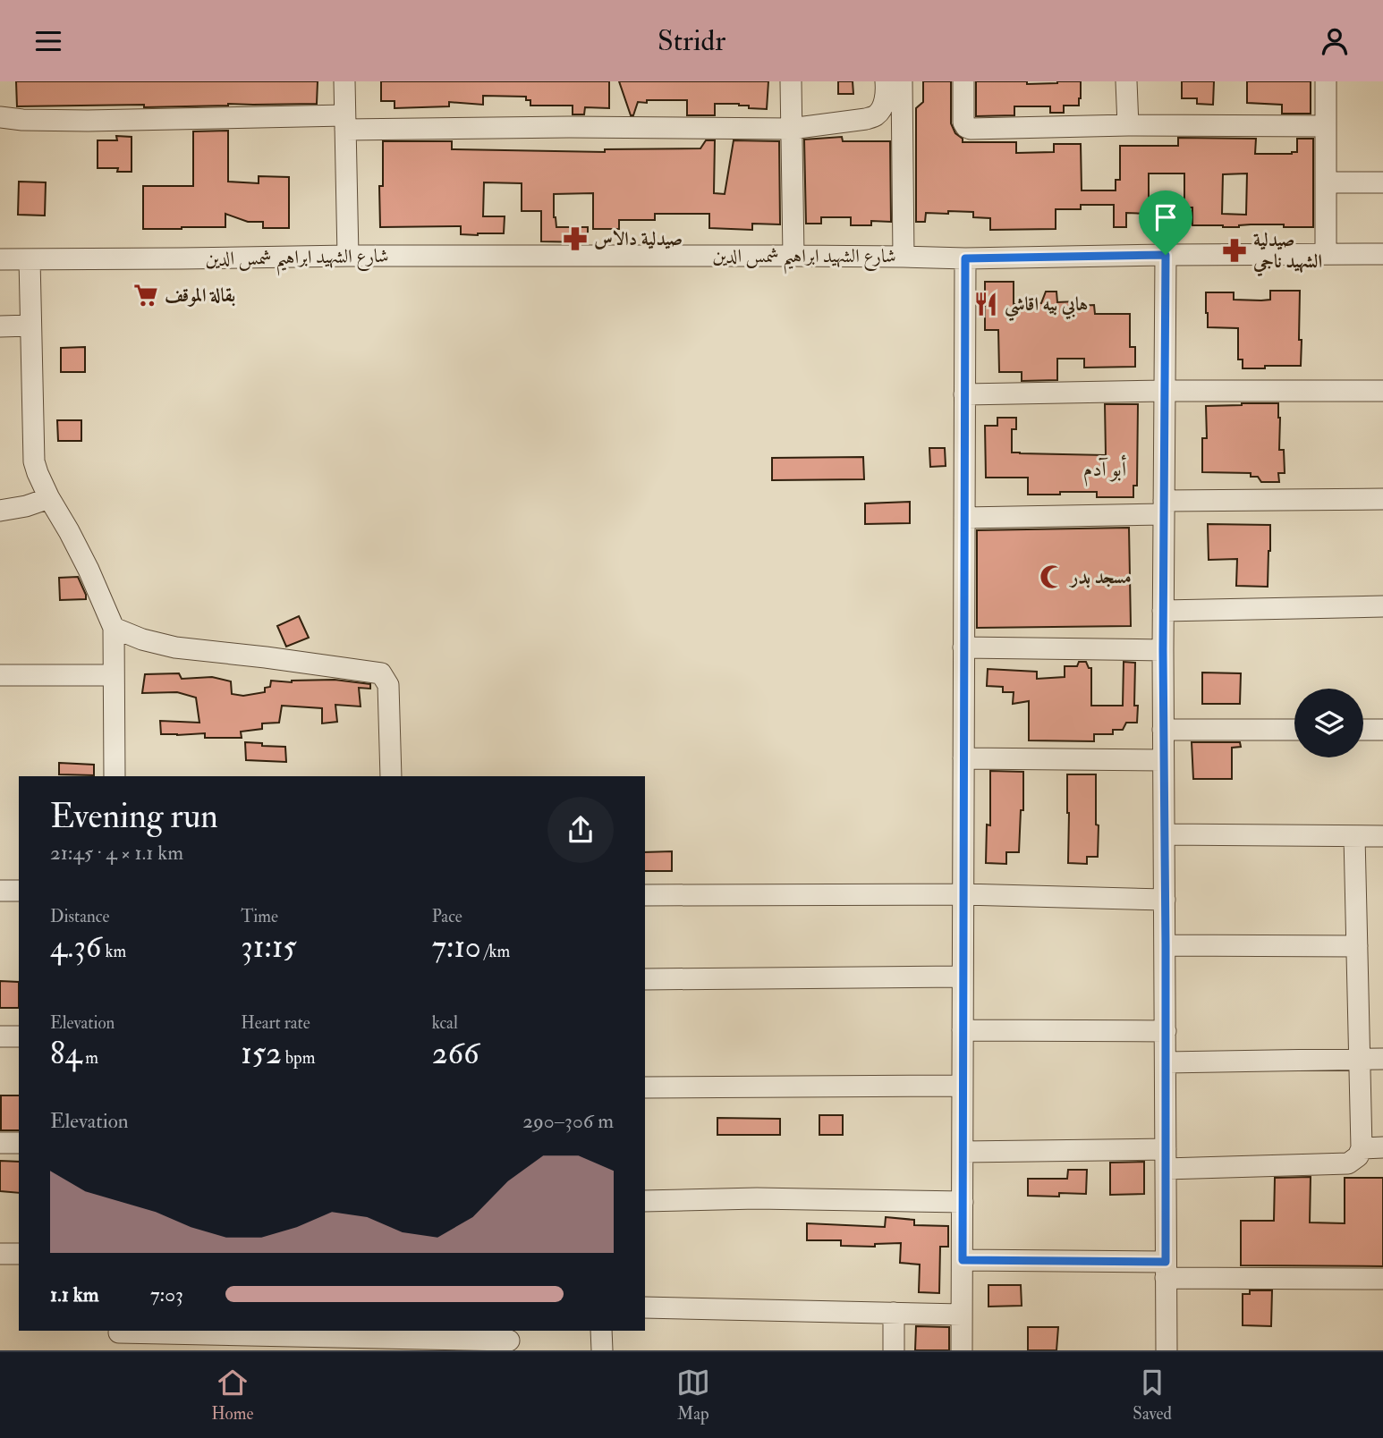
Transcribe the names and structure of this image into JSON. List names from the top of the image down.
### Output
{
  "streets": {
    "street": ["شارع الشهيد ابراهيم شمس الدين"]
  },
  "districts": ["أبو آدم"],
  "places": {
    "pharmacy": ["صيدلية دالاس", "صيدلية الشهيد ناجي"],
    "supermarket": ["بقالة الموقف"],
    "restaurant": ["هابي بيه اقاشي"],
    "mosque": ["مسجد بدر"]
  },
  "page": {
    "header": "Stridr",
    "heading": ["Evening run", "21:45 · 4 × 1.1 km"],
    "stats": [
      ["Distance", "4.36 km"],
      ["Time", "31:15"],
      ["Pace", "7:10 /km"],
      ["Elevation", "84 m"],
      ["Heart rate", "152 bpm"],
      ["kcal", "266"]
    ],
    "chart": ["Elevation", "290–306 m"],
    "list": [
      {
        "name": "1.1 km",
        "note": "7:03"
      }
    ],
    "tabs": ["Home", "Map", "Saved"]
  }
}
